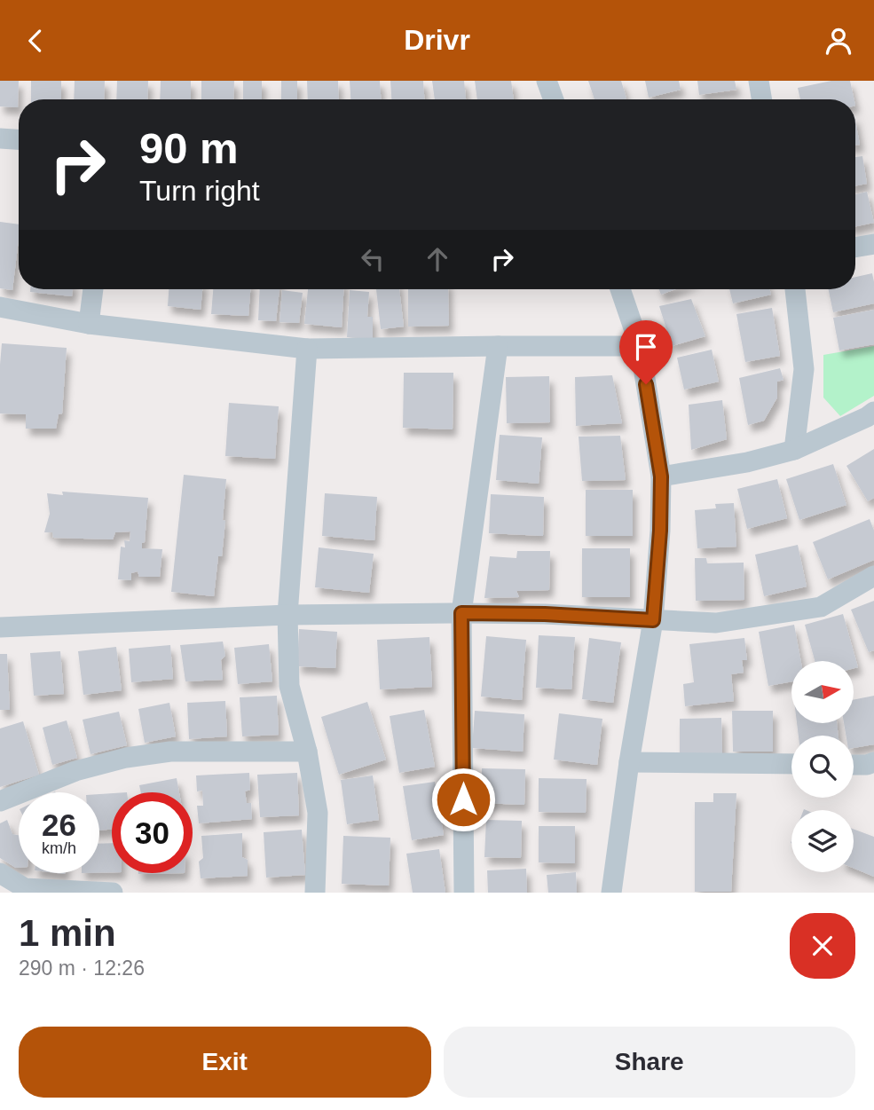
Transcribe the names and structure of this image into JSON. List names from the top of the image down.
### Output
{
  "north": "right",
  "page": {
    "header": "Drivr",
    "turn": ["90 m", "Turn right"],
    "speed": "26 km/h",
    "limit": "30",
    "heading": ["1 min", "290 m · 12:26"],
    "buttons": ["Exit", "Share"]
  }
}
